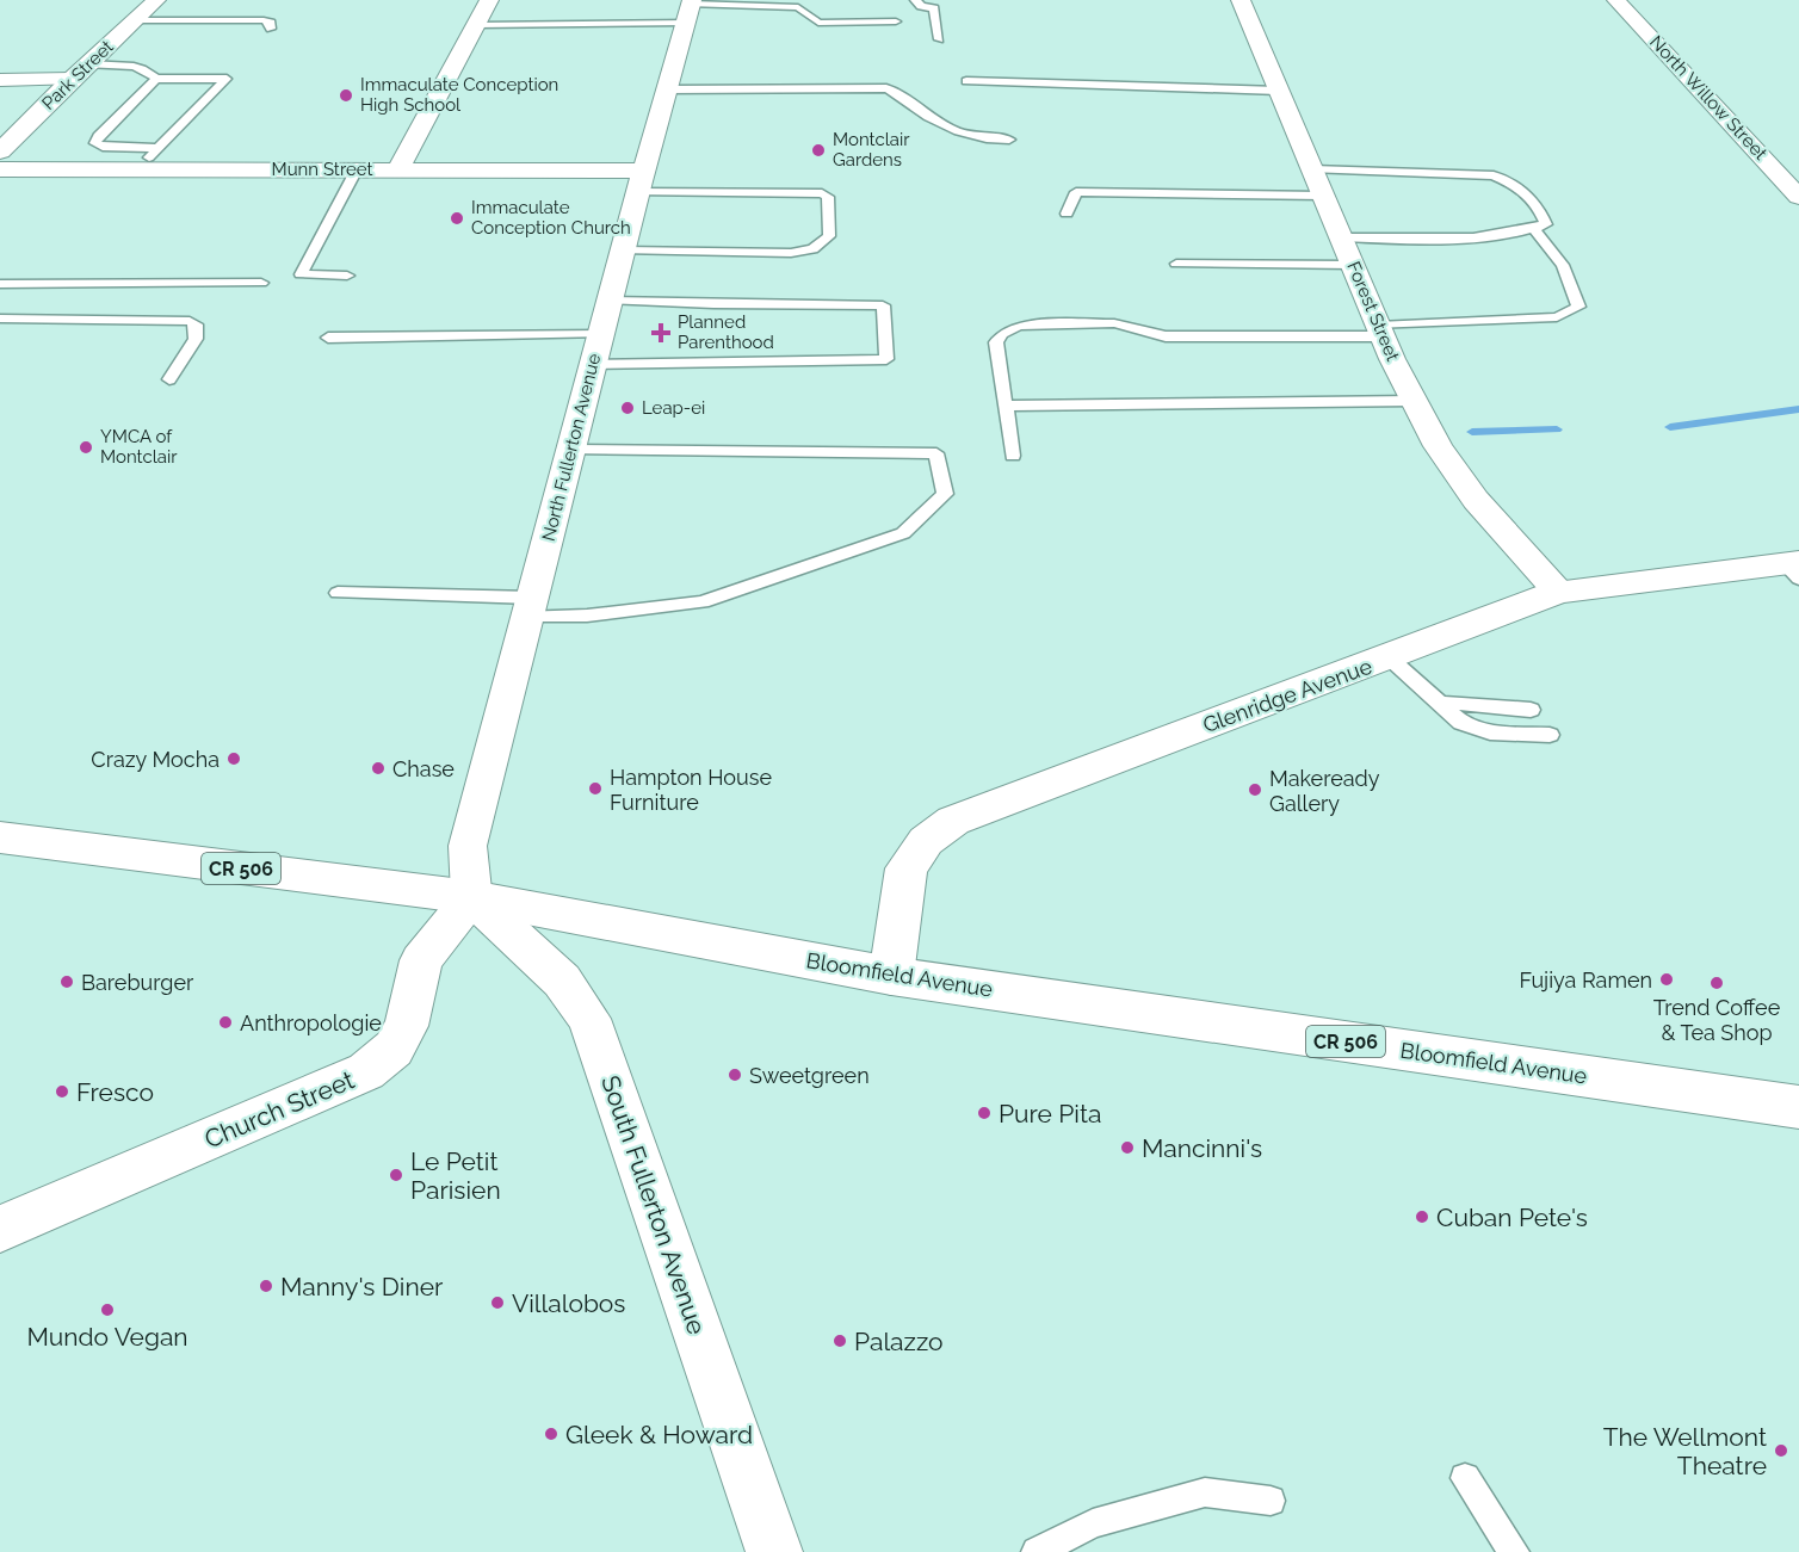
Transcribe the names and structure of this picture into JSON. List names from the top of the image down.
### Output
{
  "streets": {
    "street": [
      "Park Street",
      "North Willow Street",
      "Munn Street",
      "Forest Street",
      "North Fullerton Avenue",
      "Glenridge Avenue",
      "CR 506",
      "Bloomfield Avenue",
      "Church Street",
      "South Fullerton Avenue"
    ]
  },
  "crossings": [
    ["Munn Street", "North Fullerton Avenue"],
    ["Forest Street", "Glenridge Avenue"],
    ["North Fullerton Avenue", "Bloomfield Avenue"],
    ["North Fullerton Avenue", "Church Street"],
    ["North Fullerton Avenue", "South Fullerton Avenue"],
    ["Glenridge Avenue", "Bloomfield Avenue"],
    ["Bloomfield Avenue", "Church Street"],
    ["Bloomfield Avenue", "South Fullerton Avenue"],
    ["Church Street", "South Fullerton Avenue"]
  ],
  "places": {
    "other": [
      "Immaculate Conception High School",
      "Montclair Gardens",
      "Immaculate Conception Church",
      "Leap-ei",
      "YMCA of Montclair",
      "Crazy Mocha",
      "Chase",
      "Hampton House Furniture",
      "Makeready Gallery",
      "Fujiya Ramen",
      "Bareburger",
      "Trend Coffee & Tea Shop",
      "Anthropologie",
      "Sweetgreen",
      "Fresco",
      "Pure Pita",
      "Mancinni's",
      "Le Petit Parisien",
      "Cuban Pete's",
      "Manny's Diner",
      "Villalobos",
      "Mundo Vegan",
      "Palazzo",
      "Gleek & Howard",
      "The Wellmont Theatre"
    ],
    "health": ["Planned Parenthood"]
  }
}
